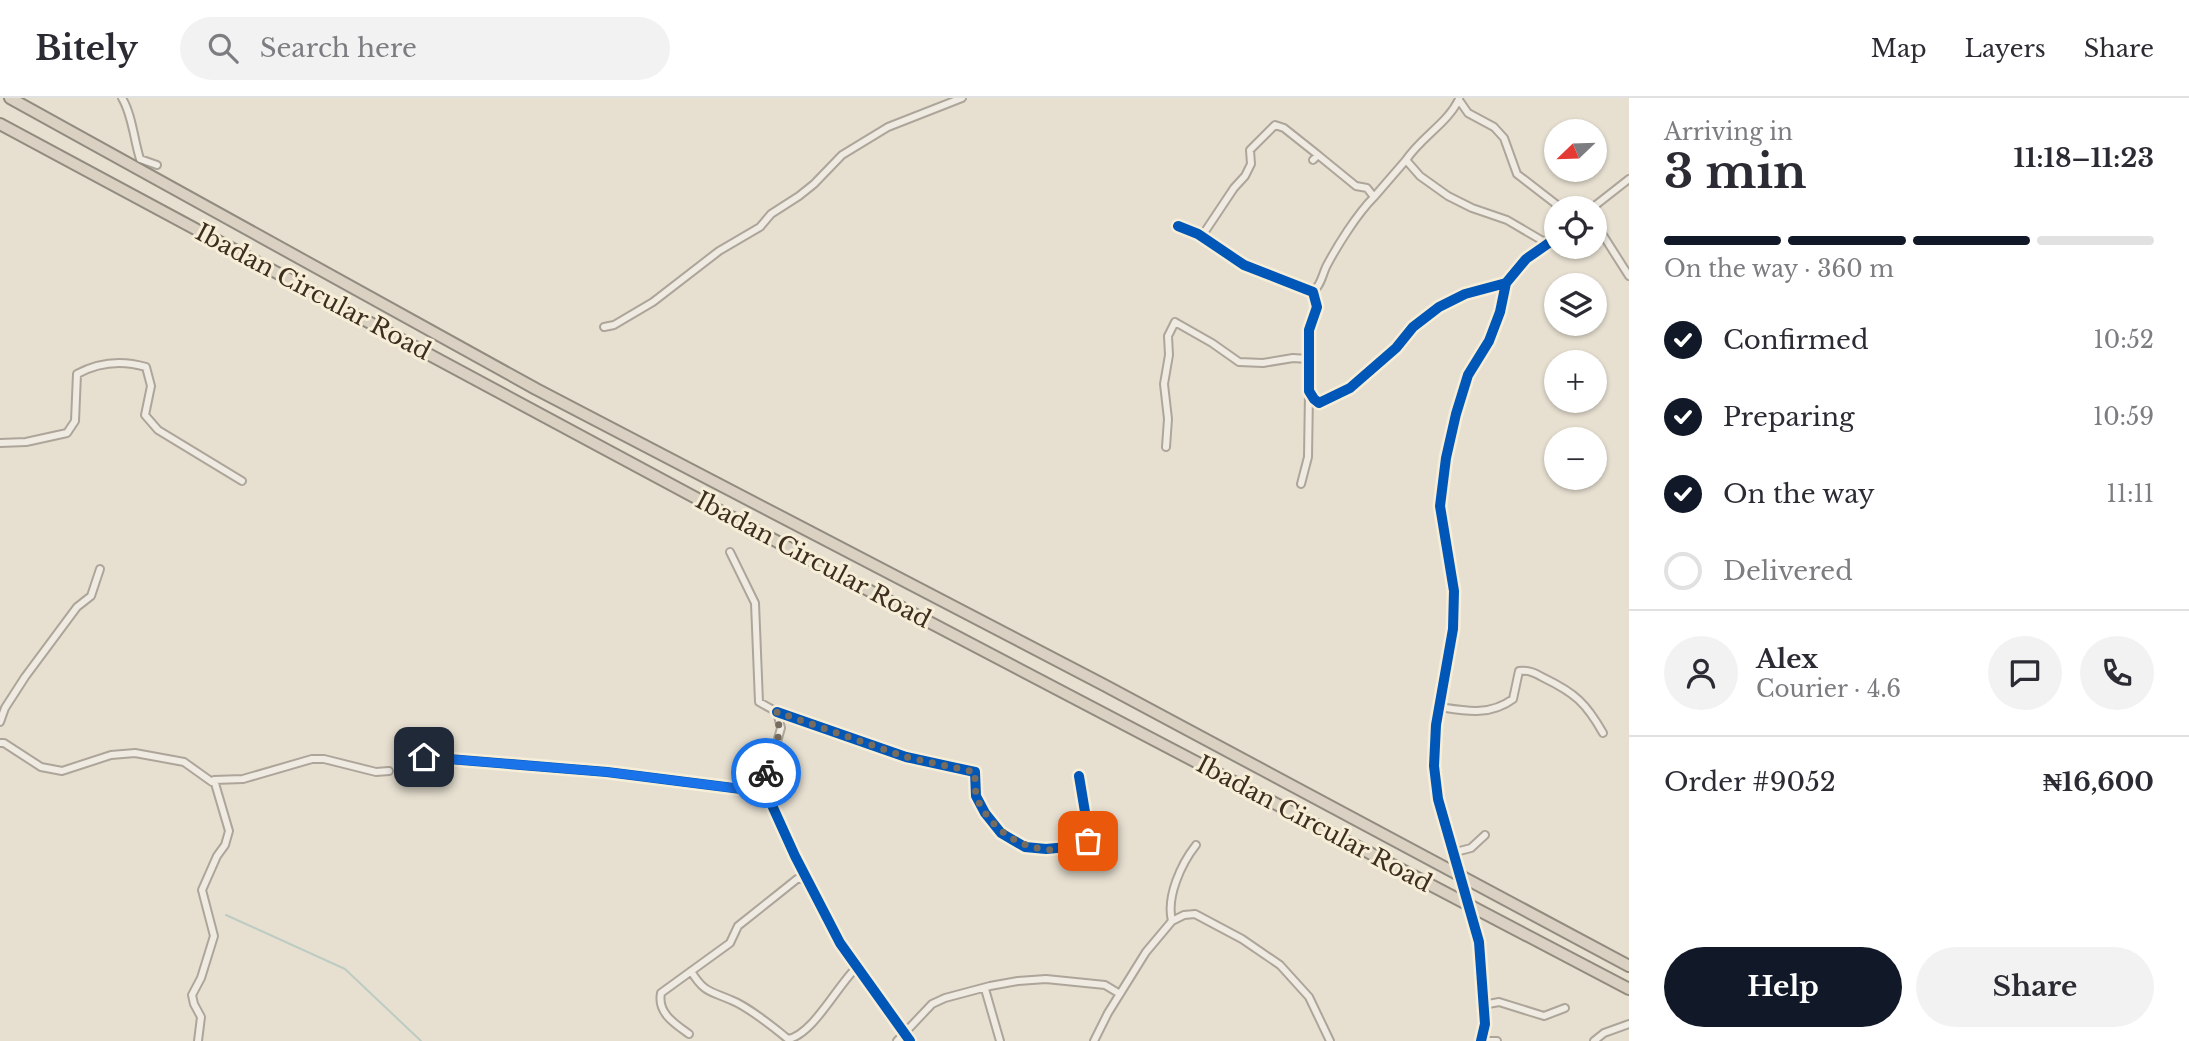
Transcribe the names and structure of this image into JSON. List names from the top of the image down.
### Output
{
  "streets": {
    "highway": ["Ibadan Circular Road"]
  },
  "north": "bottom left",
  "page": {
    "header": "Bitely",
    "search": "Search here",
    "nav": ["Map", "Layers", "Share"],
    "heading": ["3 min", "Arriving in", "11:18–11:23"],
    "panel": [
      "Alex",
      "Courier · 4.6",
      "Order #9052",
      "₦16,600"
    ],
    "map_buttons": ["+", "−"],
    "bar": "On the way · 360 m",
    "list": [
      ["Confirmed", "10:52"],
      ["Preparing", "10:59"],
      ["On the way", "11:11"],
      "Delivered"
    ],
    "buttons": ["Help", "Share"]
  }
}
